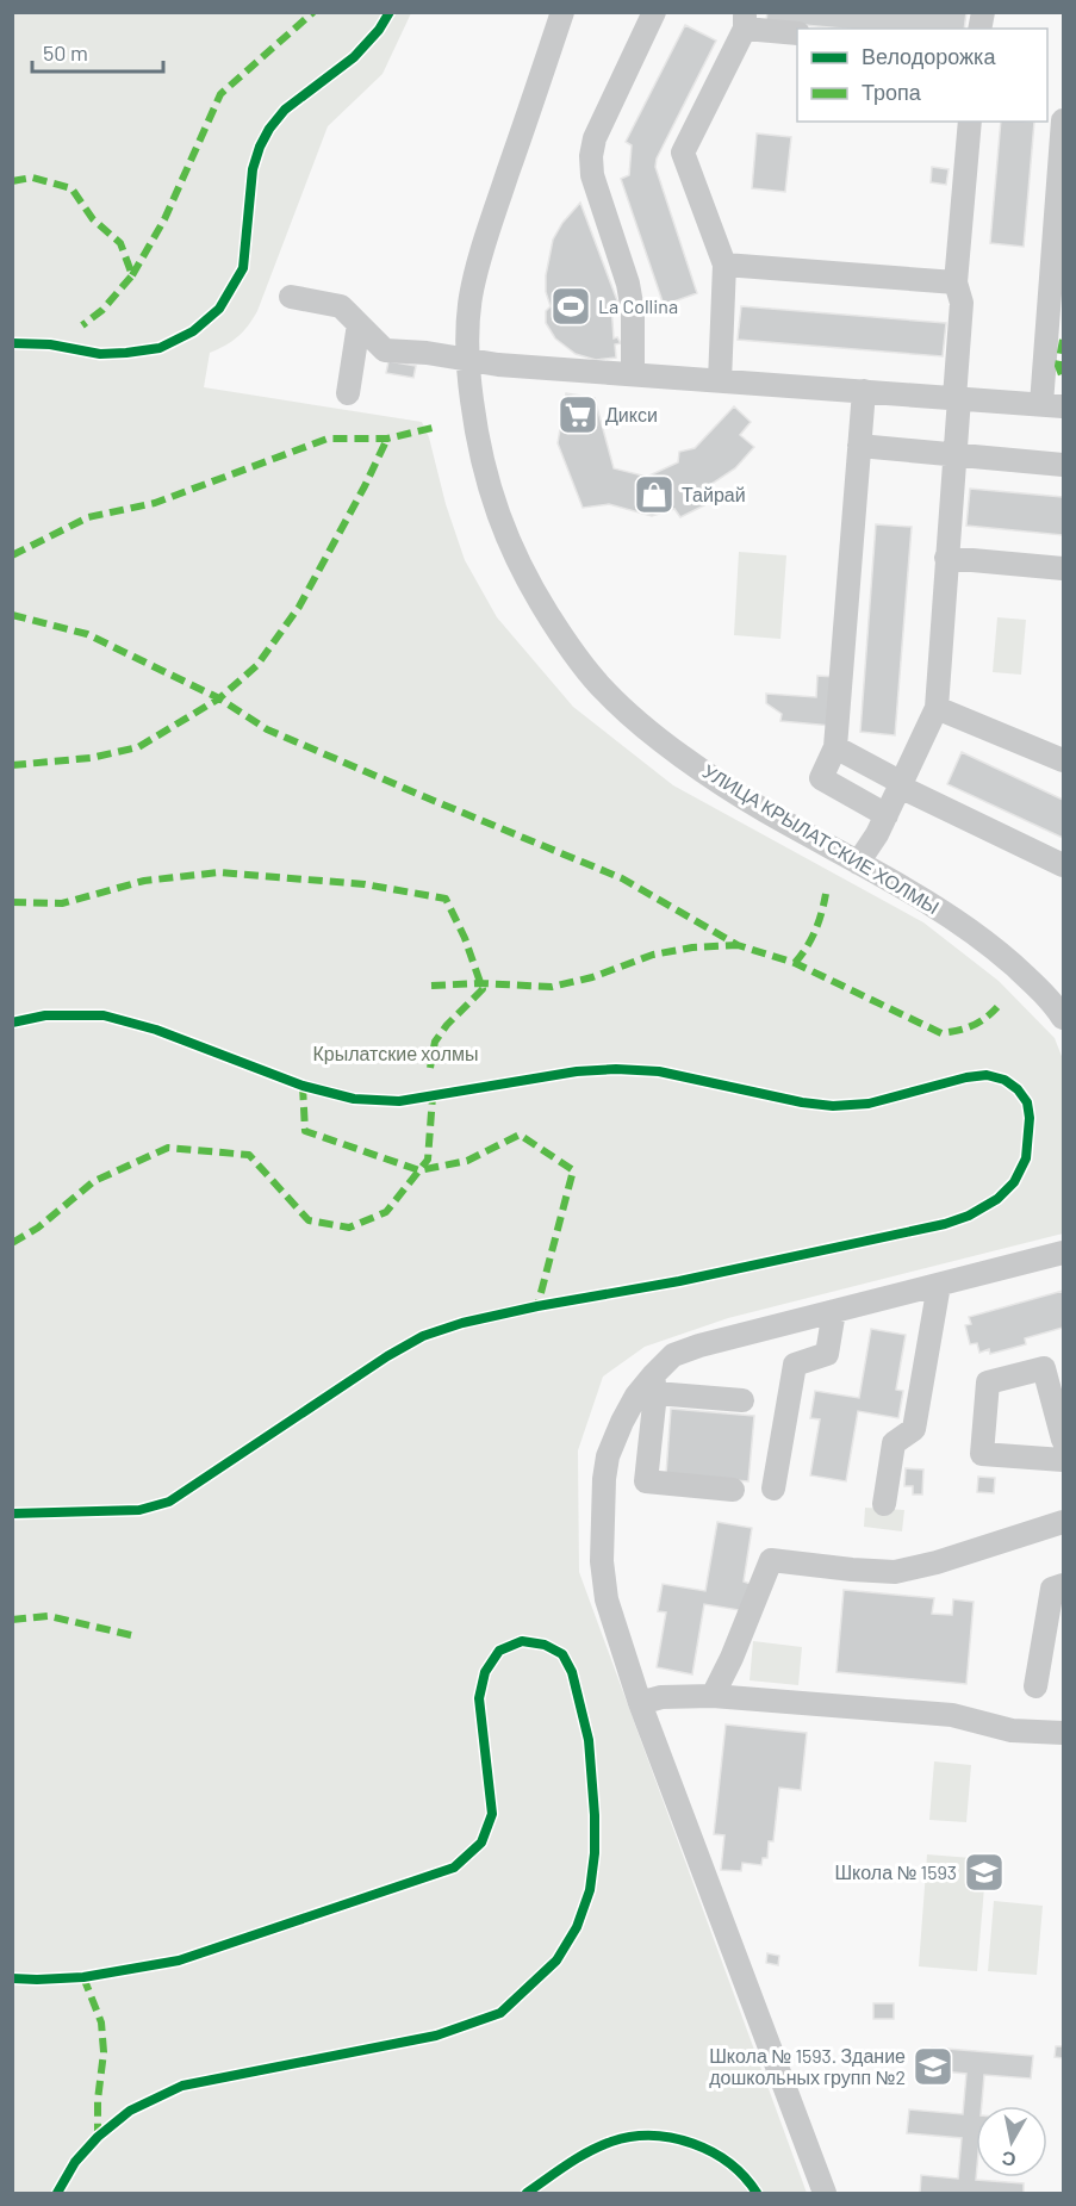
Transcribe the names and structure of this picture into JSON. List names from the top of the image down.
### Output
{
  "streets": {
    "street": ["УЛИЦА КРЫЛАТСКИЕ ХОЛМЫ"]
  },
  "parks": ["Крылатские холмы"],
  "places": {
    "sports": ["La Collina"],
    "supermarket": ["Дикси"],
    "shop": ["Тайрай"],
    "school or university": ["Школа № 1593", "Школа № 1593. Здание дошкольных групп №2"]
  },
  "legend": ["Велодорожка", "Тропа"],
  "scale_bar": "50 m",
  "north": "bottom"
}
